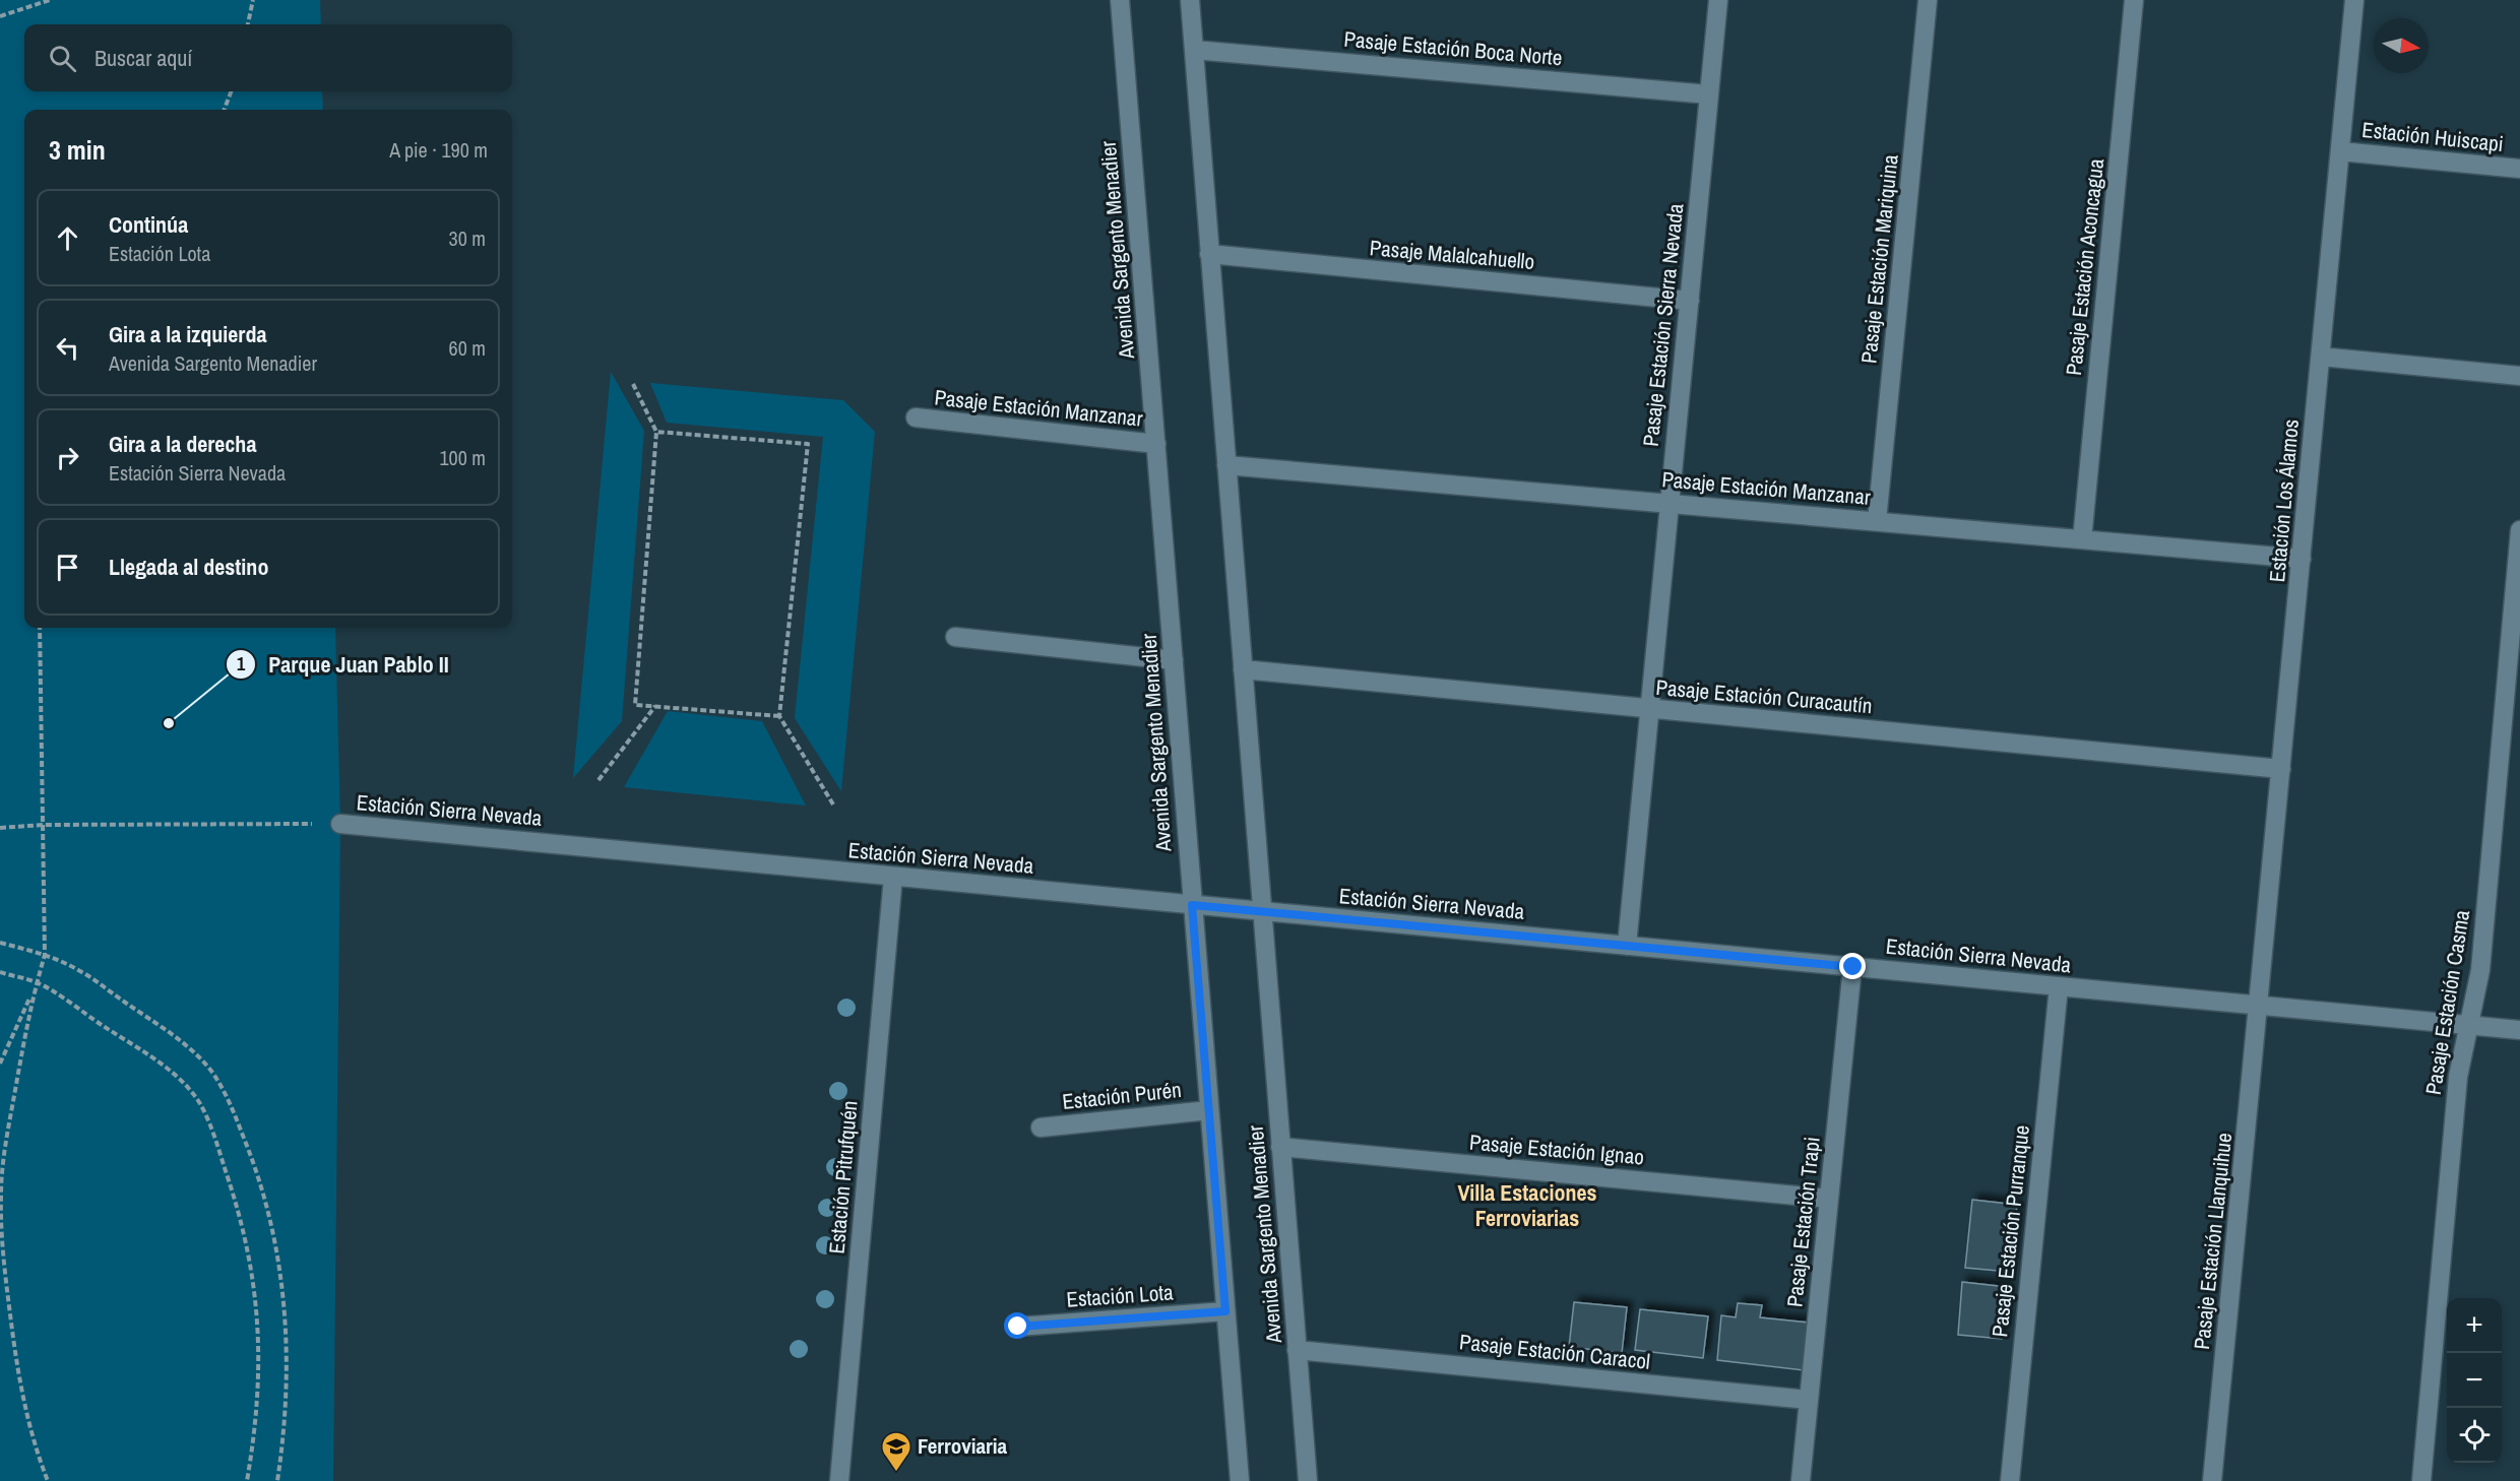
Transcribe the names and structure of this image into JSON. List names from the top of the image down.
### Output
{
  "streets": {
    "street": [
      "Pasaje Estación Boca Norte",
      "Estación Huiscapi",
      "Avenida Sargento Menadier",
      "Pasaje Malalcahuello",
      "Pasaje Estación Mariquina",
      "Pasaje Estación Aconcagua",
      "Pasaje Estación Sierra Nevada",
      "Pasaje Estación Manzanar",
      "Estación Los Álamos",
      "Pasaje Estación Curacautín",
      "Estación Sierra Nevada",
      "Pasaje Estación Casma",
      "Estación Purén",
      "Pasaje Estación Ignao",
      "Estación Pitrufquén",
      "Pasaje Estación Trapi",
      "Pasaje Estación Purranque",
      "Pasaje Estación Llanquihue",
      "Estación Lota",
      "Pasaje Estación Caracol"
    ]
  },
  "crossings": [
    ["Pasaje Estación Boca Norte", "Avenida Sargento Menadier"],
    ["Pasaje Estación Boca Norte", "Pasaje Estación Sierra Nevada"],
    ["Estación Huiscapi", "Estación Los Álamos"],
    ["Avenida Sargento Menadier", "Pasaje Malalcahuello"],
    ["Avenida Sargento Menadier", "Pasaje Estación Manzanar"],
    ["Avenida Sargento Menadier", "Pasaje Estación Curacautín"],
    ["Avenida Sargento Menadier", "Estación Sierra Nevada"],
    ["Avenida Sargento Menadier", "Estación Purén"],
    ["Avenida Sargento Menadier", "Pasaje Estación Ignao"],
    ["Avenida Sargento Menadier", "Estación Lota"],
    ["Avenida Sargento Menadier", "Pasaje Estación Caracol"],
    ["Pasaje Malalcahuello", "Pasaje Estación Sierra Nevada"],
    ["Pasaje Estación Mariquina", "Pasaje Estación Manzanar"],
    ["Pasaje Estación Aconcagua", "Pasaje Estación Manzanar"],
    ["Pasaje Estación Sierra Nevada", "Pasaje Estación Manzanar"],
    ["Pasaje Estación Sierra Nevada", "Pasaje Estación Curacautín"],
    ["Pasaje Estación Sierra Nevada", "Estación Sierra Nevada"],
    ["Pasaje Estación Manzanar", "Estación Los Álamos"],
    ["Estación Los Álamos", "Pasaje Estación Curacautín"],
    ["Estación Los Álamos", "Estación Sierra Nevada"],
    ["Estación Los Álamos", "Pasaje Estación Llanquihue"],
    ["Estación Sierra Nevada", "Pasaje Estación Casma"],
    ["Estación Sierra Nevada", "Estación Pitrufquén"],
    ["Estación Sierra Nevada", "Pasaje Estación Trapi"],
    ["Estación Sierra Nevada", "Pasaje Estación Purranque"],
    ["Estación Sierra Nevada", "Pasaje Estación Llanquihue"],
    ["Pasaje Estación Ignao", "Pasaje Estación Trapi"],
    ["Pasaje Estación Trapi", "Pasaje Estación Caracol"]
  ],
  "districts": ["Villa Estaciones Ferroviarias"],
  "places": {
    "other": ["Parque Juan Pablo II"],
    "school or university": ["Ferroviaria"]
  },
  "north": "right",
  "page": {
    "search": "Buscar aquí",
    "heading": ["3 min", "A pie · 190 m"],
    "list": [
      ["Continúa", "Estación Lota", "30 m"],
      ["Gira a la izquierda", "Avenida Sargento Menadier", "60 m"],
      ["Gira a la derecha", "Estación Sierra Nevada", "100 m"],
      "Llegada al destino"
    ],
    "map_buttons": ["+", "−"]
  }
}
